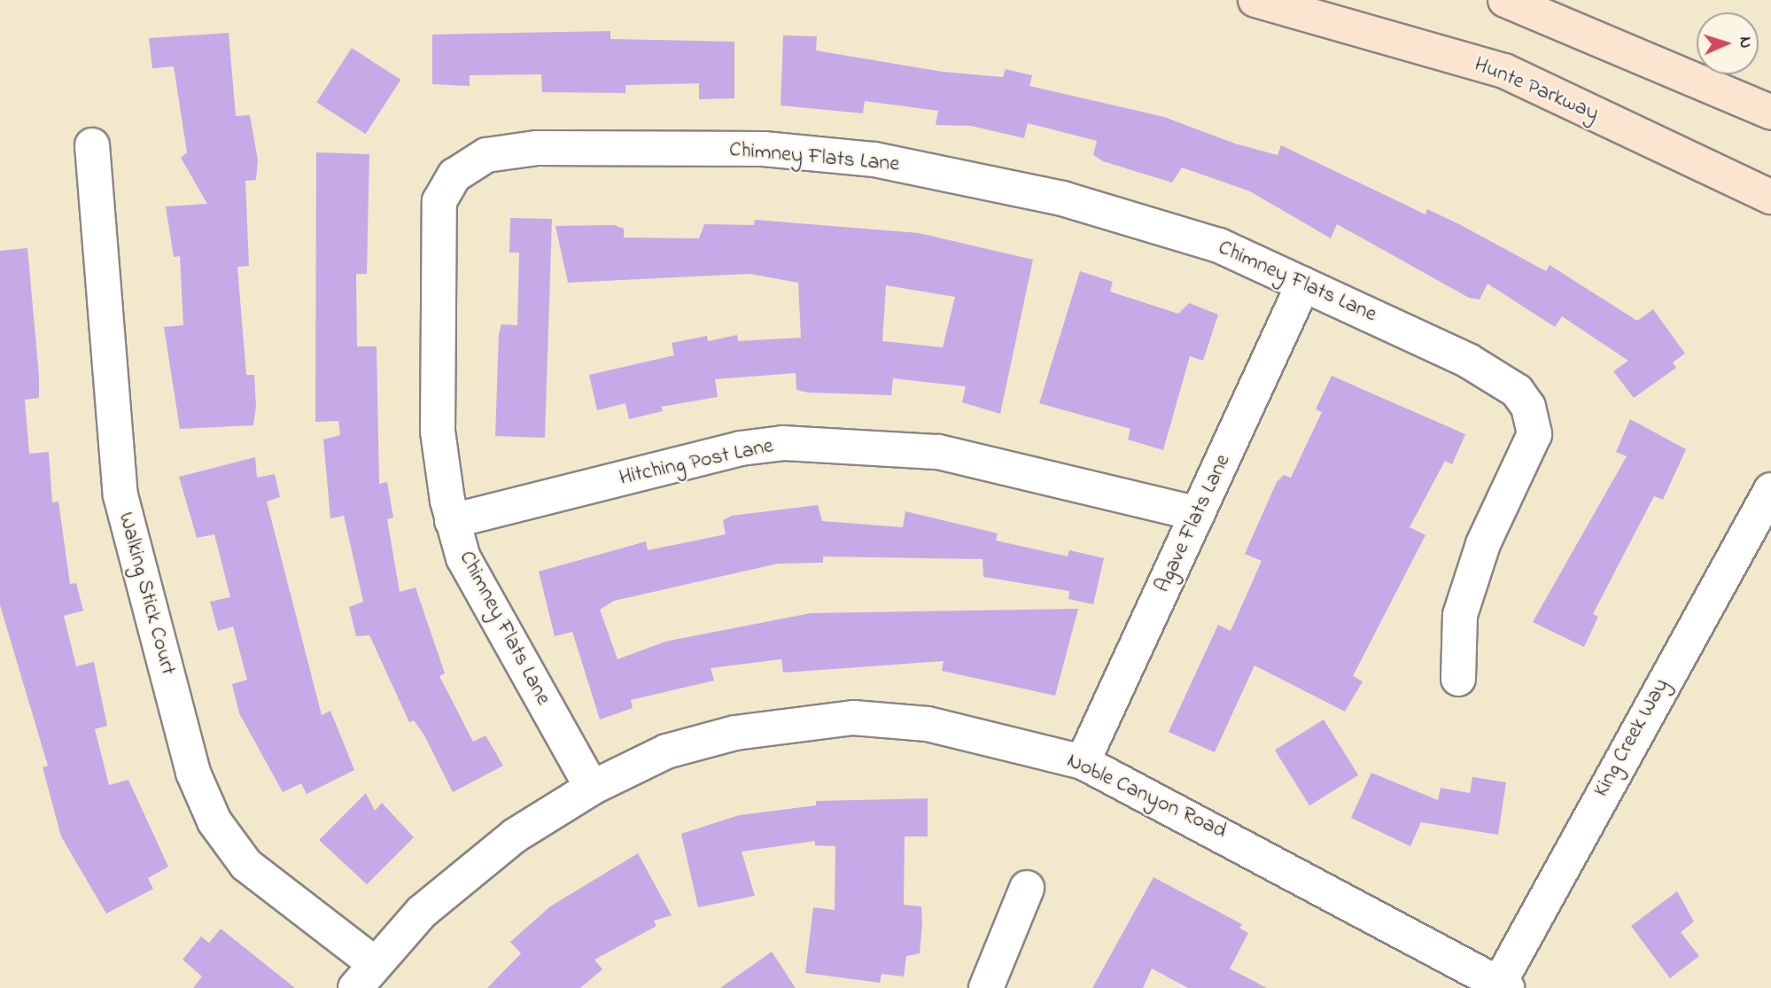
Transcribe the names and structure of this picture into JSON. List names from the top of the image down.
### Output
{
  "streets": {
    "main road": ["Hunte Parkway"],
    "street": [
      "Chimney Flats Lane",
      "Hitching Post Lane",
      "Agave Flats Lane",
      "Walking Stick Court",
      "King Creek Way",
      "Noble Canyon Road"
    ]
  },
  "crossings": [
    ["Chimney Flats Lane", "Hitching Post Lane"],
    ["Chimney Flats Lane", "Agave Flats Lane"],
    ["Chimney Flats Lane", "Noble Canyon Road"],
    ["Hitching Post Lane", "Agave Flats Lane"],
    ["Agave Flats Lane", "Noble Canyon Road"],
    ["Walking Stick Court", "Noble Canyon Road"],
    ["King Creek Way", "Noble Canyon Road"]
  ],
  "north": "right"
}
